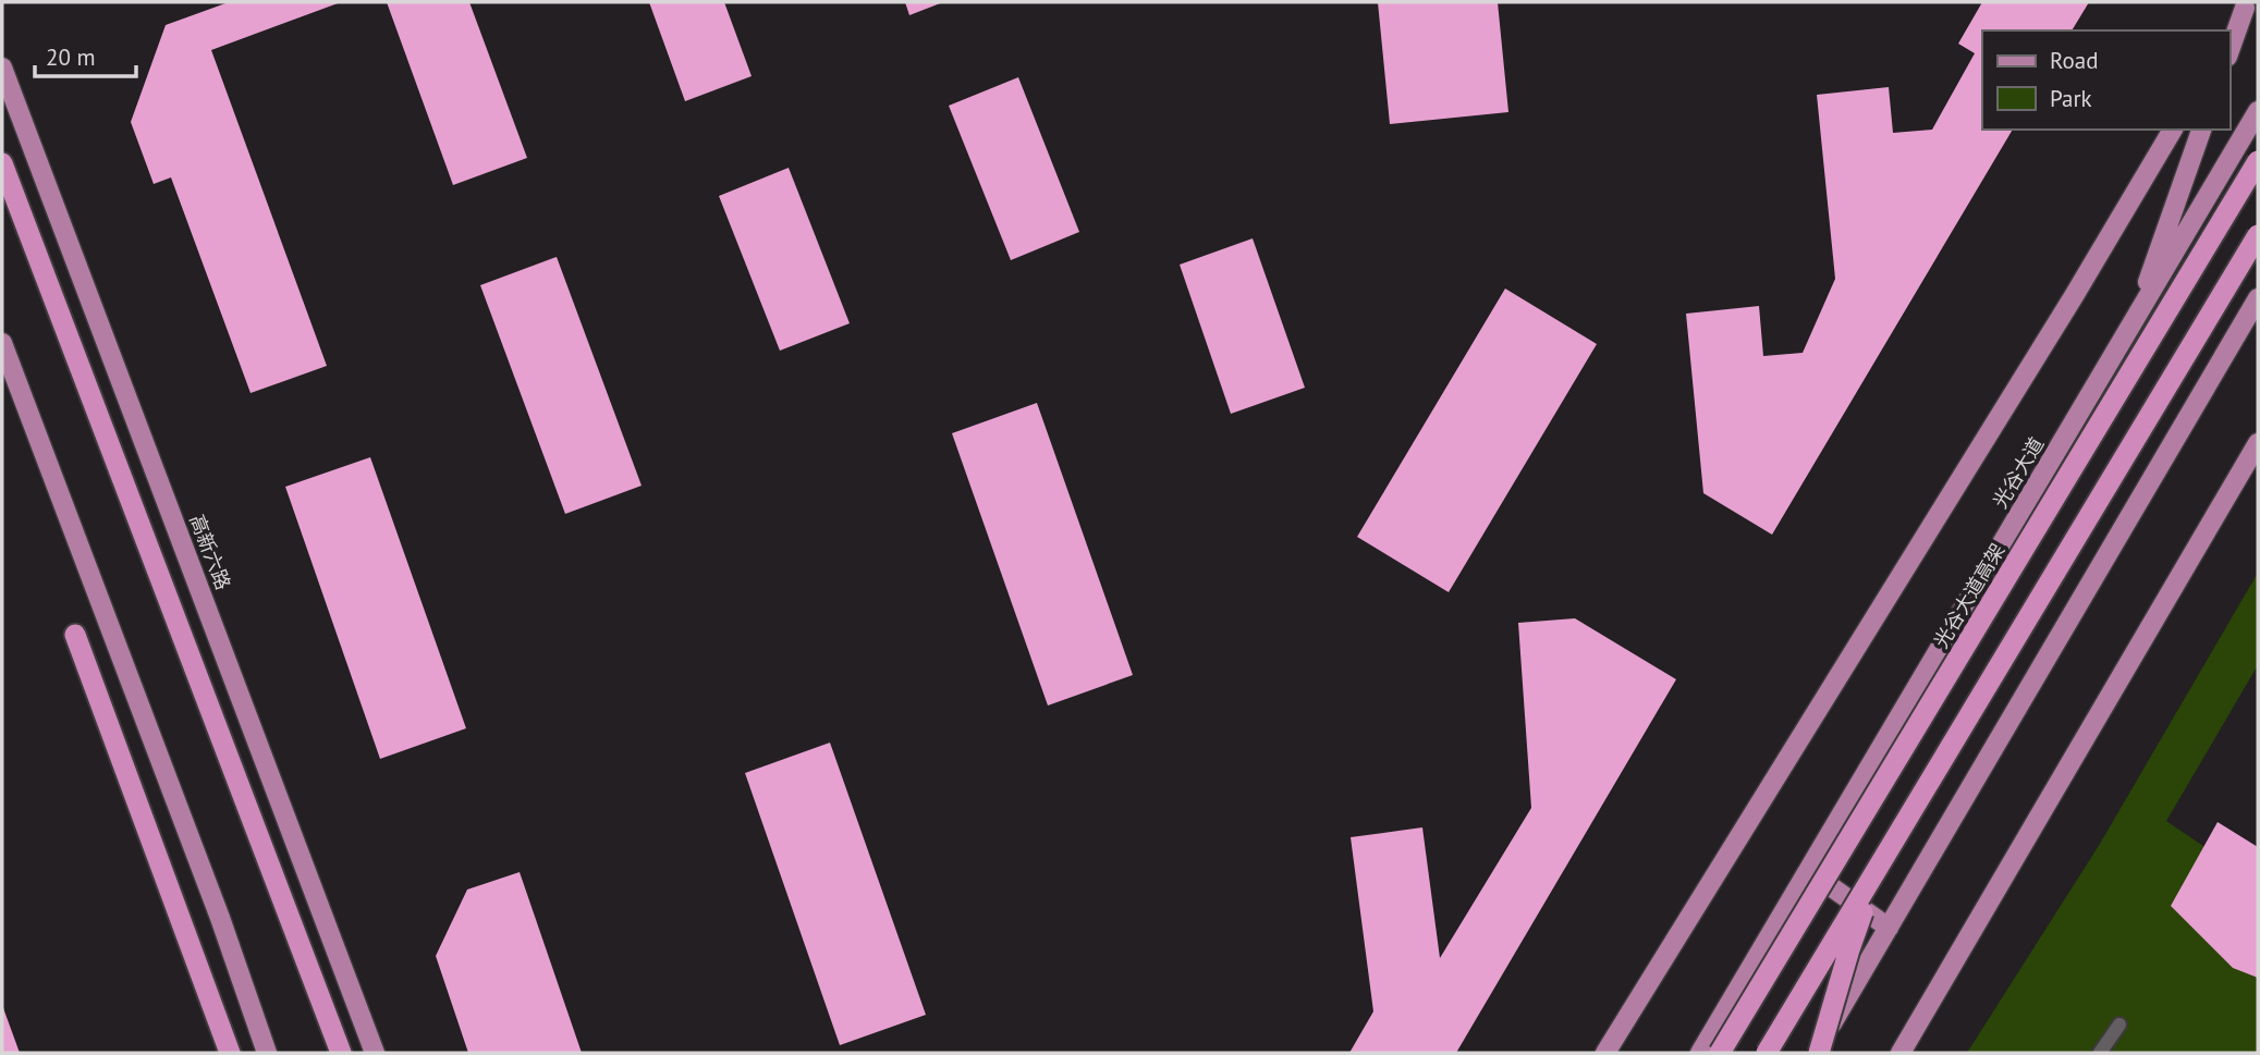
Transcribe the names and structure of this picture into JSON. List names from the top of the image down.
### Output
{
  "streets": {
    "highway": ["光谷大道高架"],
    "main road": ["光谷大道", "高新六路"]
  },
  "legend": ["Road", "Park"],
  "scale_bar": "20 m"
}
